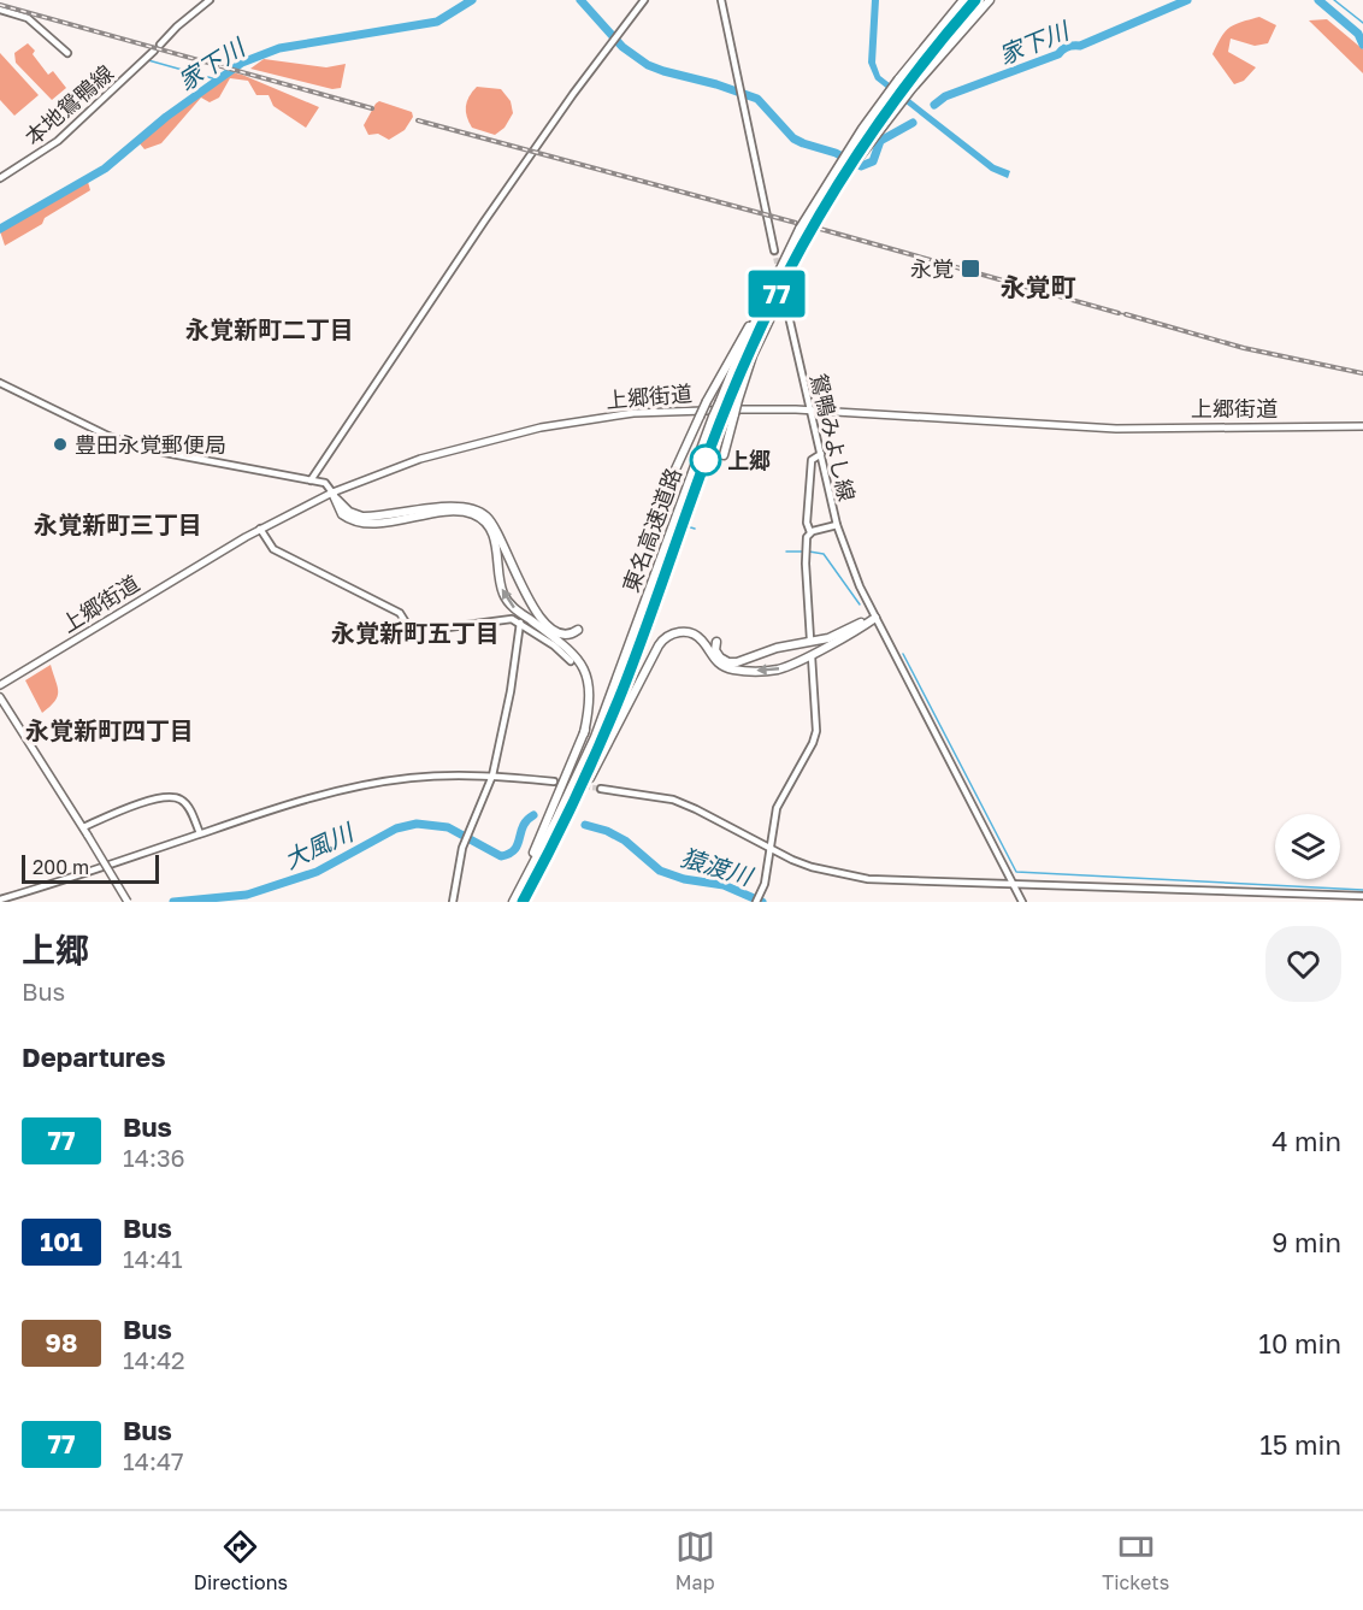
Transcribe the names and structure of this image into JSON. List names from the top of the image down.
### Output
{
  "streets": {
    "highway": ["東名高速道路"],
    "main road": ["上郷街道"],
    "street": ["本地鴛鴨線", "鴛鴨みよし線"]
  },
  "crossings": [
    ["上郷街道", "鴛鴨みよし線"]
  ],
  "districts": [
    "永覚町",
    "永覚新町二丁目",
    "永覚新町三丁目",
    "永覚新町五丁目",
    "永覚新町四丁目"
  ],
  "water": ["家下川", "大風川", "猿渡川"],
  "places": {
    "transit": ["永覚"],
    "other": ["豊田永覚郵便局", "上郷"]
  },
  "lines": ["bus line 77"],
  "scale_bar": "200 m",
  "page": {
    "on_map": "77",
    "scale": "200 m",
    "heading": [
      ["上郷", "Bus"],
      "Departures"
    ],
    "list": [
      {
        "mark": "77",
        "name": "Bus",
        "note": "14:36",
        "value": "4 min"
      },
      {
        "mark": "101",
        "name": "Bus",
        "note": "14:41",
        "value": "9 min"
      },
      {
        "mark": "98",
        "name": "Bus",
        "note": "14:42",
        "value": "10 min"
      },
      {
        "mark": "77",
        "name": "Bus",
        "note": "14:47",
        "value": "15 min"
      }
    ],
    "tabs": ["Directions", "Map", "Tickets"]
  }
}
